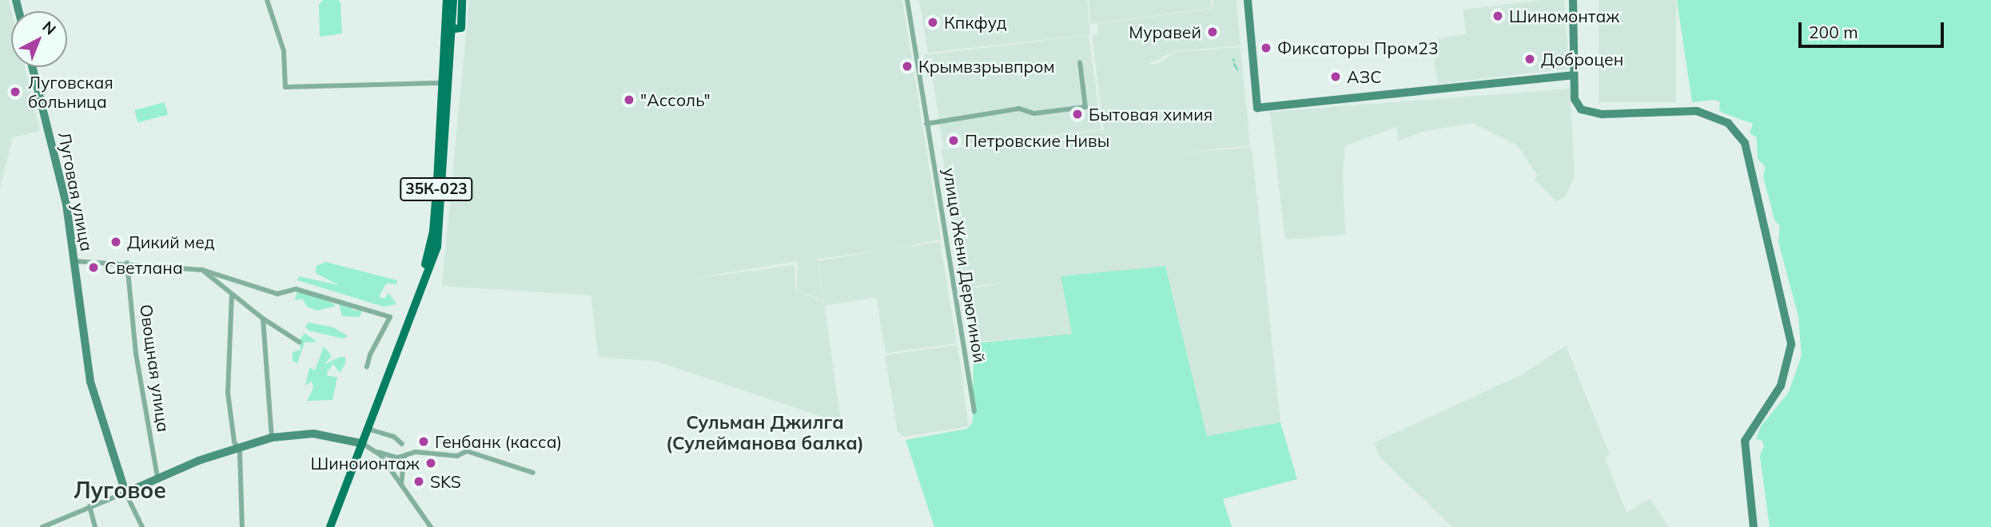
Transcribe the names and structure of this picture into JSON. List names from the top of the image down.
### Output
{
  "streets": {
    "main road": ["35К-023", "Луговая улица"],
    "street": ["улица Жени Дерюгиной", "Овощная улица"]
  },
  "districts": ["Сульман Джилга (Сулейманова балка)", "Луговое"],
  "places": [
    "Шиномонтаж",
    "Кпкфуд",
    "Муравей",
    "Фиксаторы Пром23",
    "Доброцен",
    "Крымвзрывпром",
    "АЗС",
    "Луговская больница",
    "\"Ассоль\"",
    "Бытовая химия",
    "Петровские Нивы",
    "Дикий мед",
    "Светлана",
    "Генбанк (касса)",
    "Шиноионтаж",
    "SKS"
  ],
  "scale_bar": "200 m",
  "north": "top right"
}
